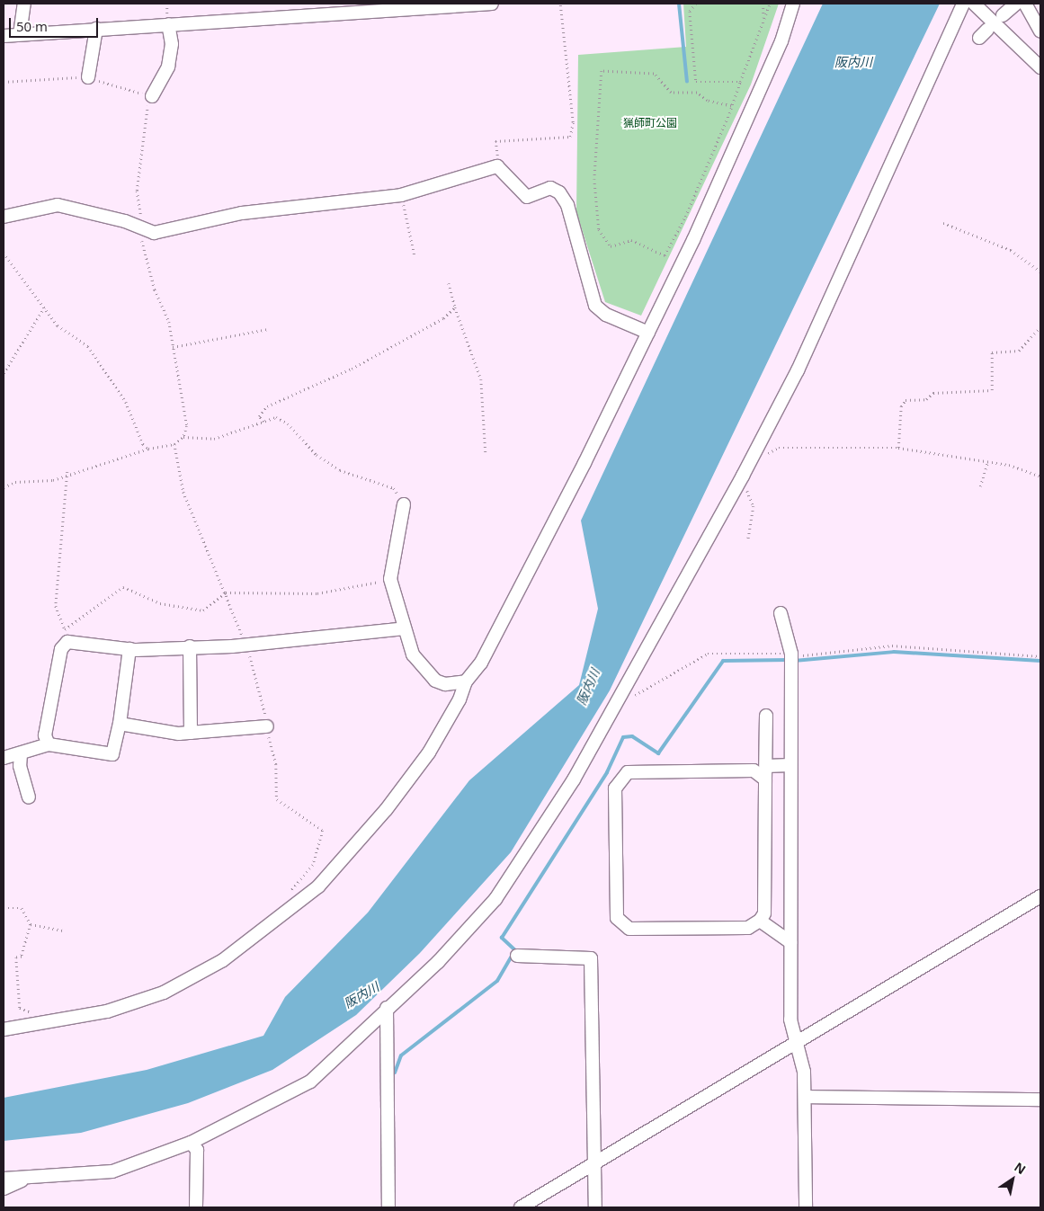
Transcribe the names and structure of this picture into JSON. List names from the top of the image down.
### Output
{
  "water": ["阪内川"],
  "parks": ["猟師町公園"],
  "scale_bar": "50 m",
  "north": "top right"
}
